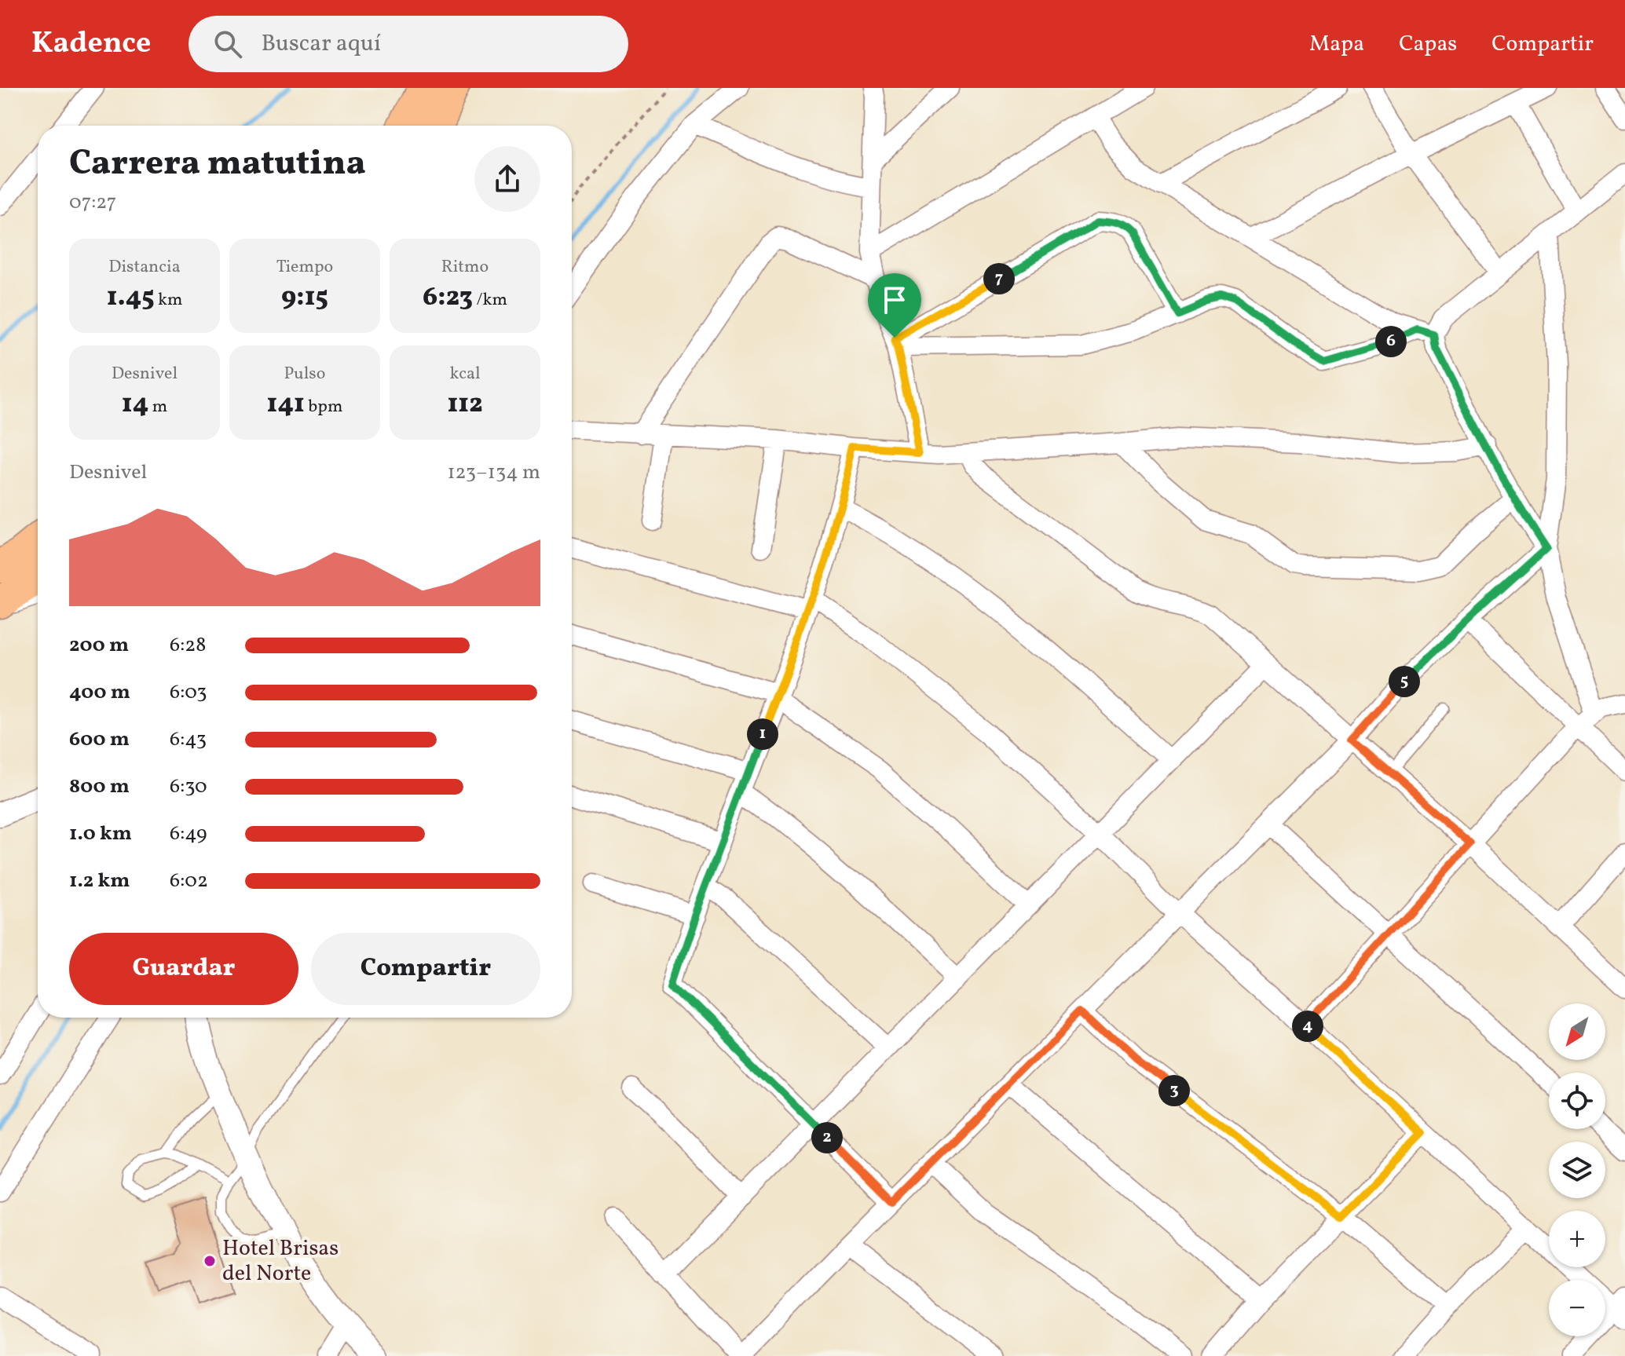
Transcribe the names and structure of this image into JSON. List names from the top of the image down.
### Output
{
  "places": ["Hotel Brisas del Norte"],
  "north": "bottom left",
  "page": {
    "header": "Kadence",
    "search": "Buscar aquí",
    "nav": ["Mapa", "Capas", "Compartir"],
    "heading": ["Carrera matutina", "07:27"],
    "stats": [
      ["Distancia", "1.45 km"],
      ["Tiempo", "9:15"],
      ["Ritmo", "6:23 /km"],
      ["Desnivel", "14 m"],
      ["Pulso", "141 bpm"],
      ["kcal", "112"]
    ],
    "pins": [
      "7",
      "6",
      "5",
      "1",
      "4",
      "3",
      "2"
    ],
    "chart": ["Desnivel", "123–134 m"],
    "list": [
      {
        "name": "200 m",
        "note": "6:28"
      },
      {
        "name": "400 m",
        "note": "6:03"
      },
      {
        "name": "600 m",
        "note": "6:43"
      },
      {
        "name": "800 m",
        "note": "6:30"
      },
      {
        "name": "1.0 km",
        "note": "6:49"
      },
      {
        "name": "1.2 km",
        "note": "6:02"
      }
    ],
    "buttons": ["Guardar", "Compartir"],
    "map_buttons": ["+", "−"]
  }
}
